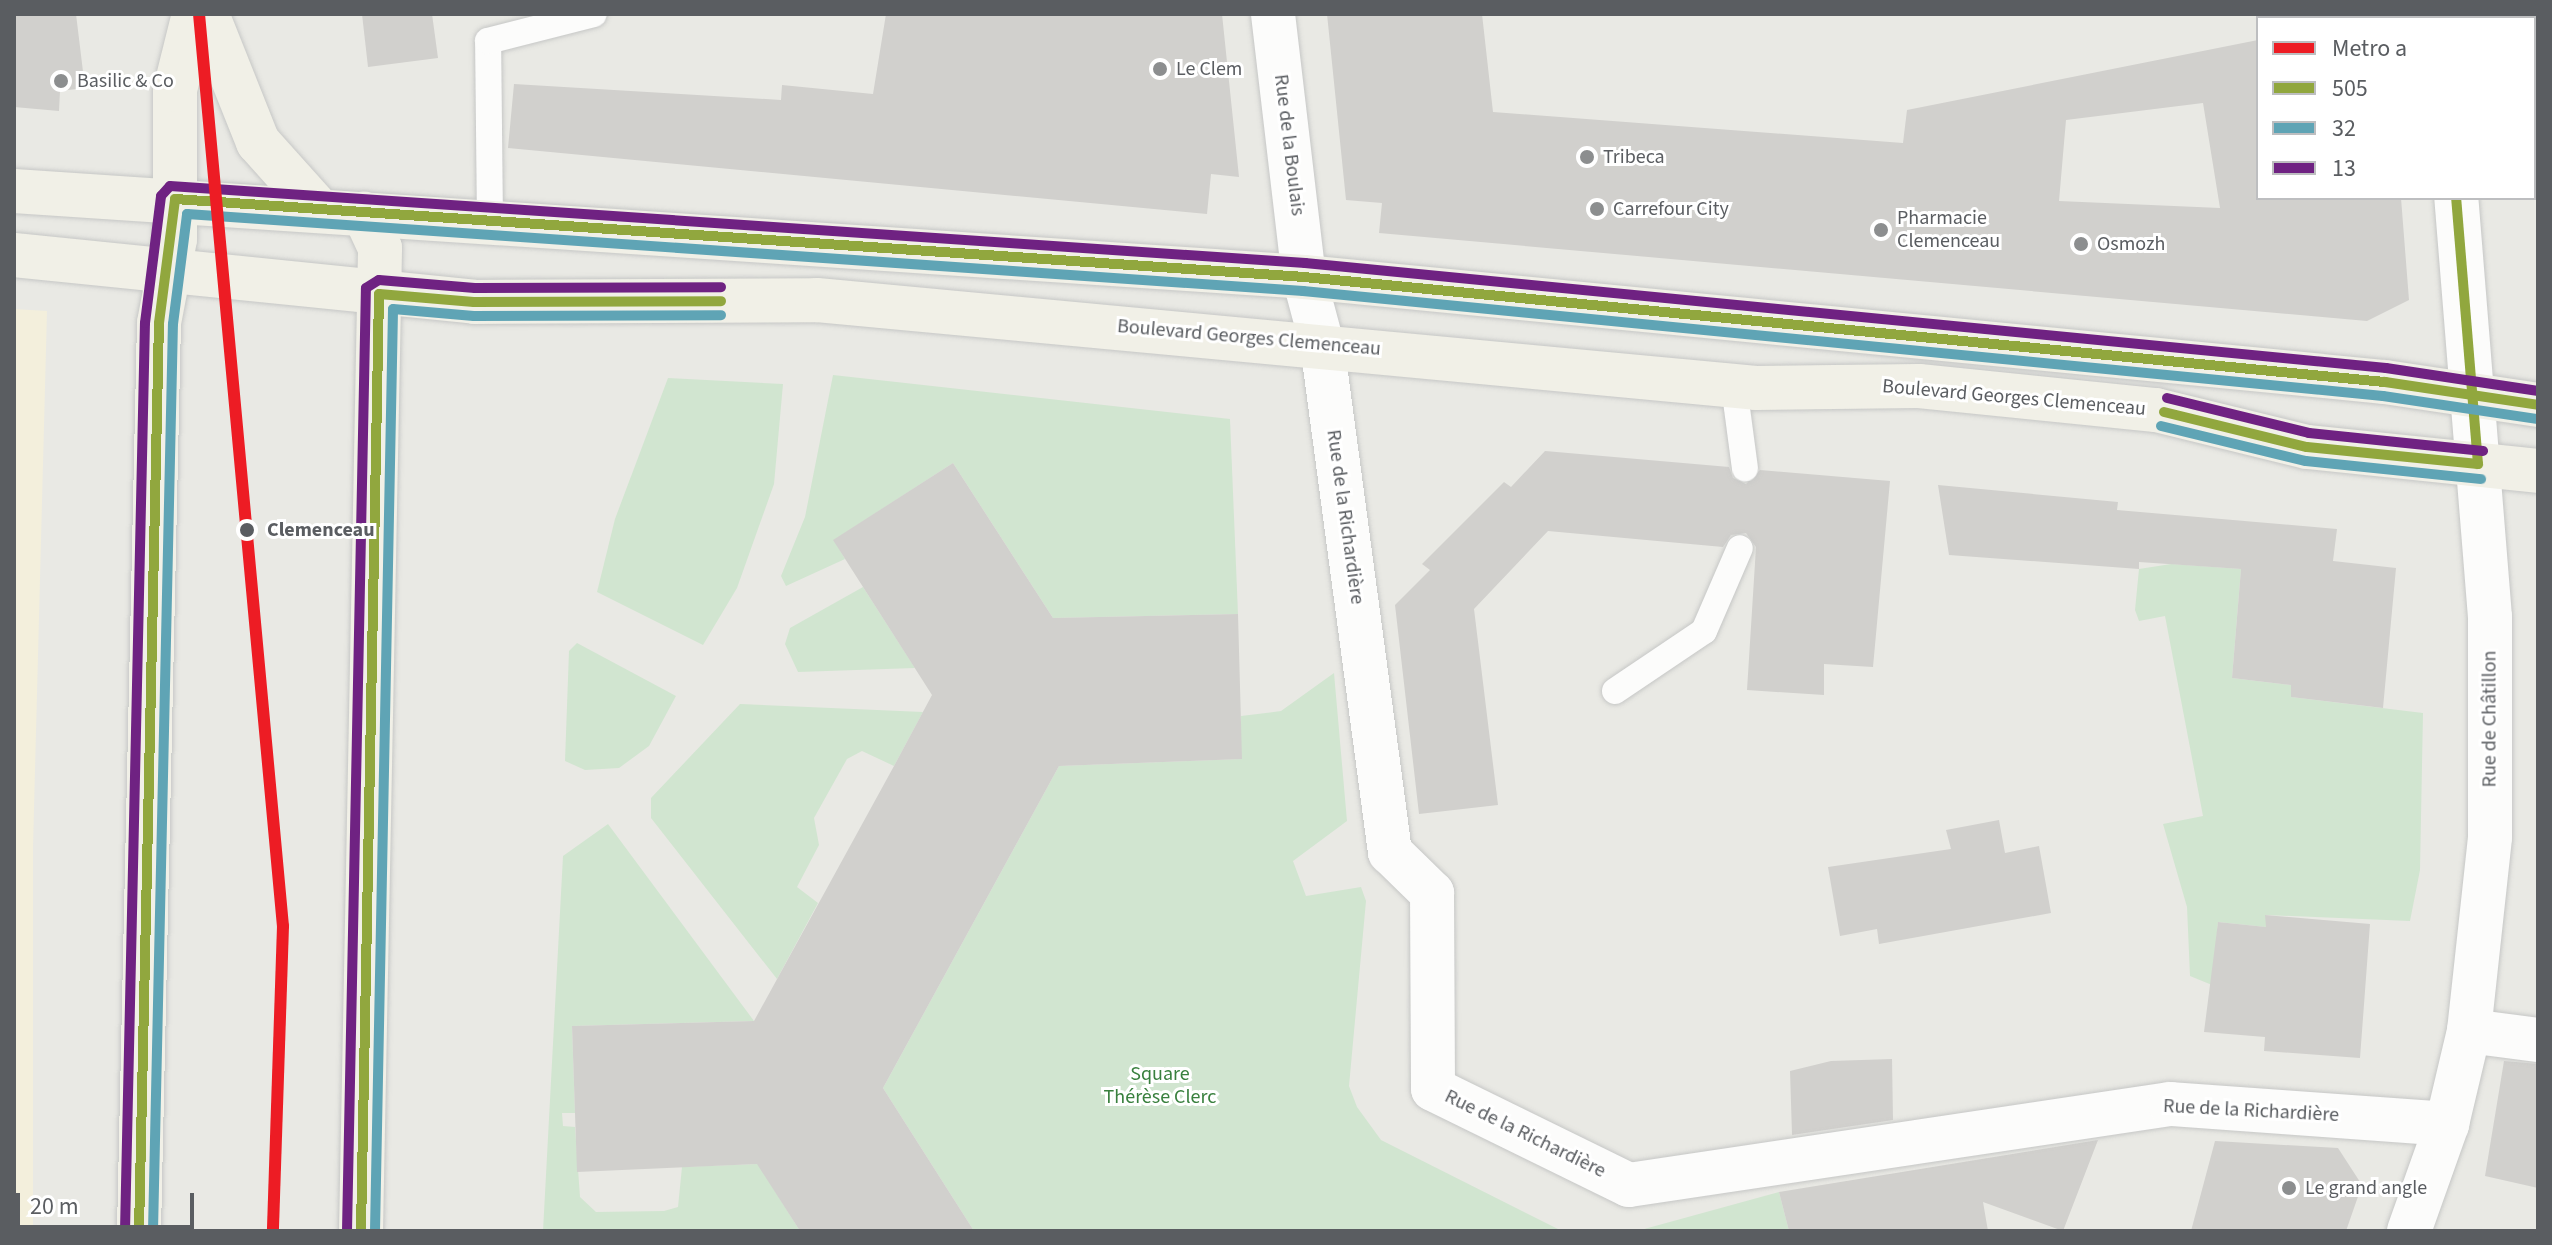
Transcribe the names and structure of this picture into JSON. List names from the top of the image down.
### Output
{
  "streets": {
    "main road": ["Boulevard Georges Clemenceau"],
    "street": ["Rue de la Boulais", "Rue de la Richardière", "Rue de Châtillon"]
  },
  "crossings": [
    ["Rue de la Boulais", "Rue de la Richardière"],
    ["Boulevard Georges Clemenceau", "Rue de la Richardière"],
    ["Boulevard Georges Clemenceau", "Rue de Châtillon"],
    ["Rue de la Richardière", "Rue de Châtillon"]
  ],
  "parks": ["Square Thérèse Clerc"],
  "places": [
    "Le Clem",
    "Basilic & Co",
    "Tribeca",
    "Carrefour City",
    "Pharmacie Clemenceau",
    "Osmozh",
    "Clemenceau",
    "Le grand angle"
  ],
  "lines": [
    "metro line a",
    "transit line 13",
    "transit line 505",
    "transit line 32"
  ],
  "legend": [
    "Metro a",
    "505",
    "32",
    "13"
  ],
  "scale_bar": "20 m"
}
